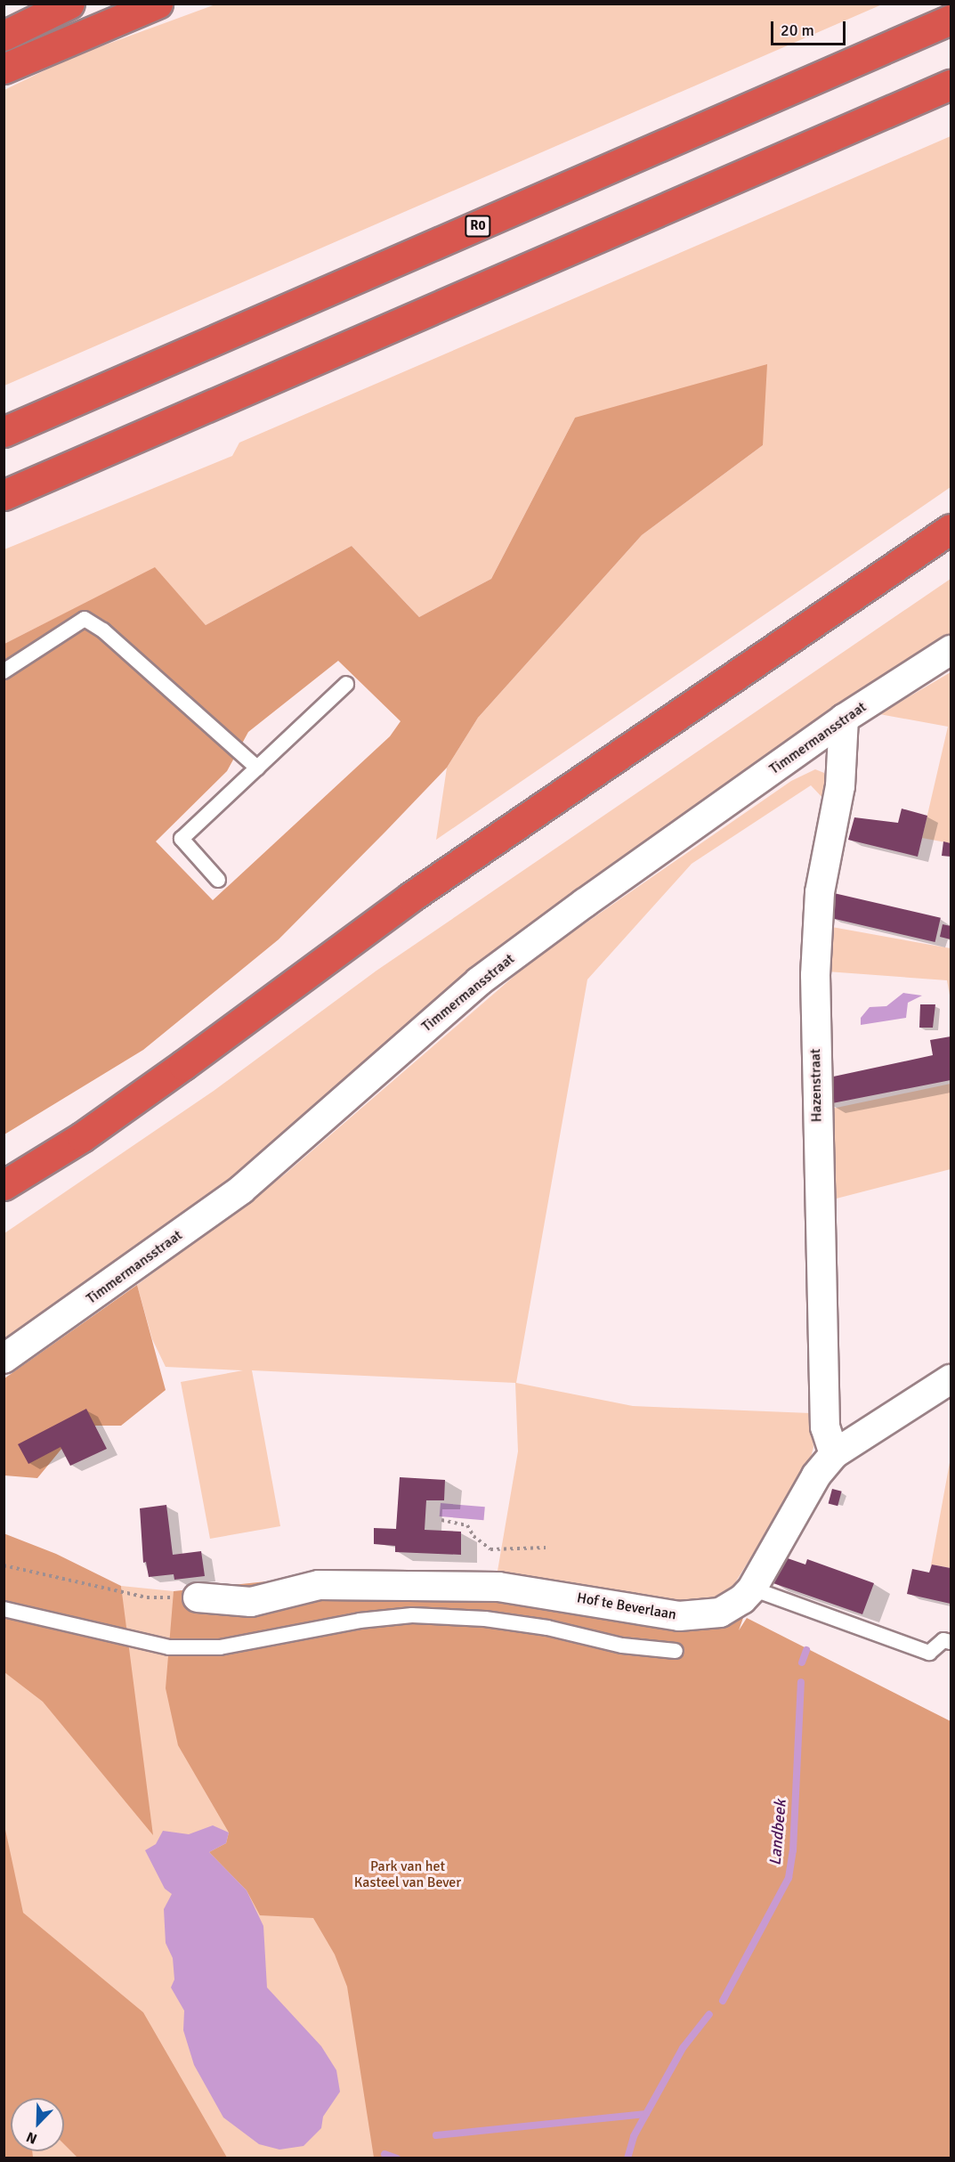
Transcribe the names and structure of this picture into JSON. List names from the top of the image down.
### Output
{
  "streets": {
    "highway": ["R0"],
    "street": ["Timmermansstraat", "Hazenstraat", "Hof te Beverlaan"]
  },
  "crossings": [
    ["Timmermansstraat", "Hazenstraat"],
    ["Hazenstraat", "Hof te Beverlaan"]
  ],
  "water": ["Landbeek"],
  "parks": ["Park van het Kasteel van Bever"],
  "scale_bar": "20 m",
  "north": "bottom left"
}
